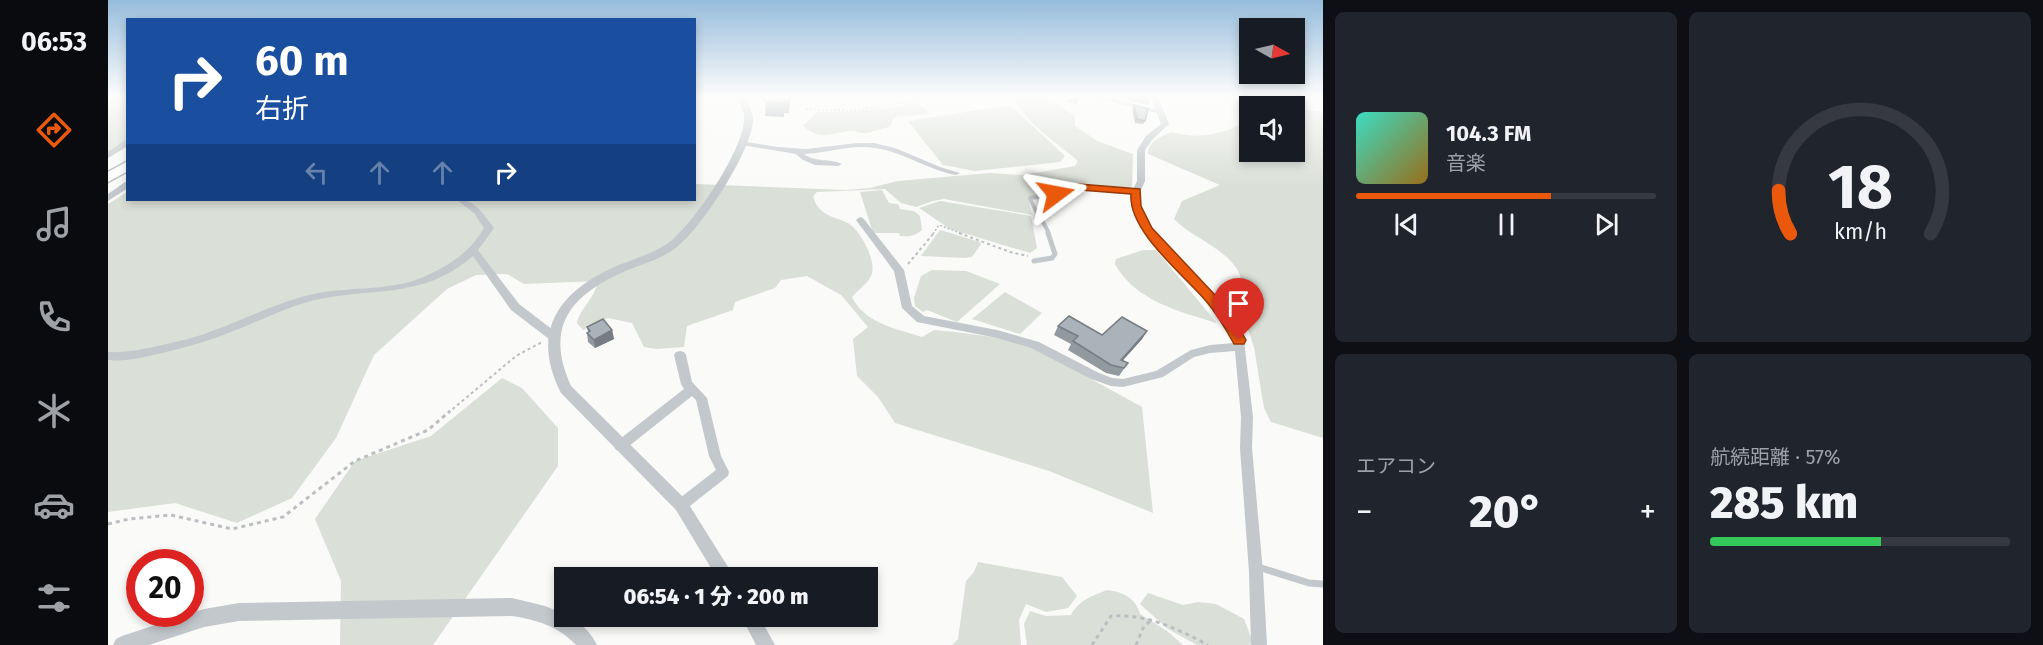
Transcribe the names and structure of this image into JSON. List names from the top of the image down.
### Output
{
  "north": "right",
  "page": {
    "tabs": "06:53",
    "turn": ["60 m", "右折"],
    "song": ["104.3 FM", "音楽"],
    "tile": [
      "エアコン",
      ["航続距離 · 57%", "285 km"]
    ],
    "heat": ["−", "20°", "+"],
    "limit": "20",
    "trip": "06:54 · 1 分 · 200 m",
    "gauge": ["18", "km/h"]
  }
}
